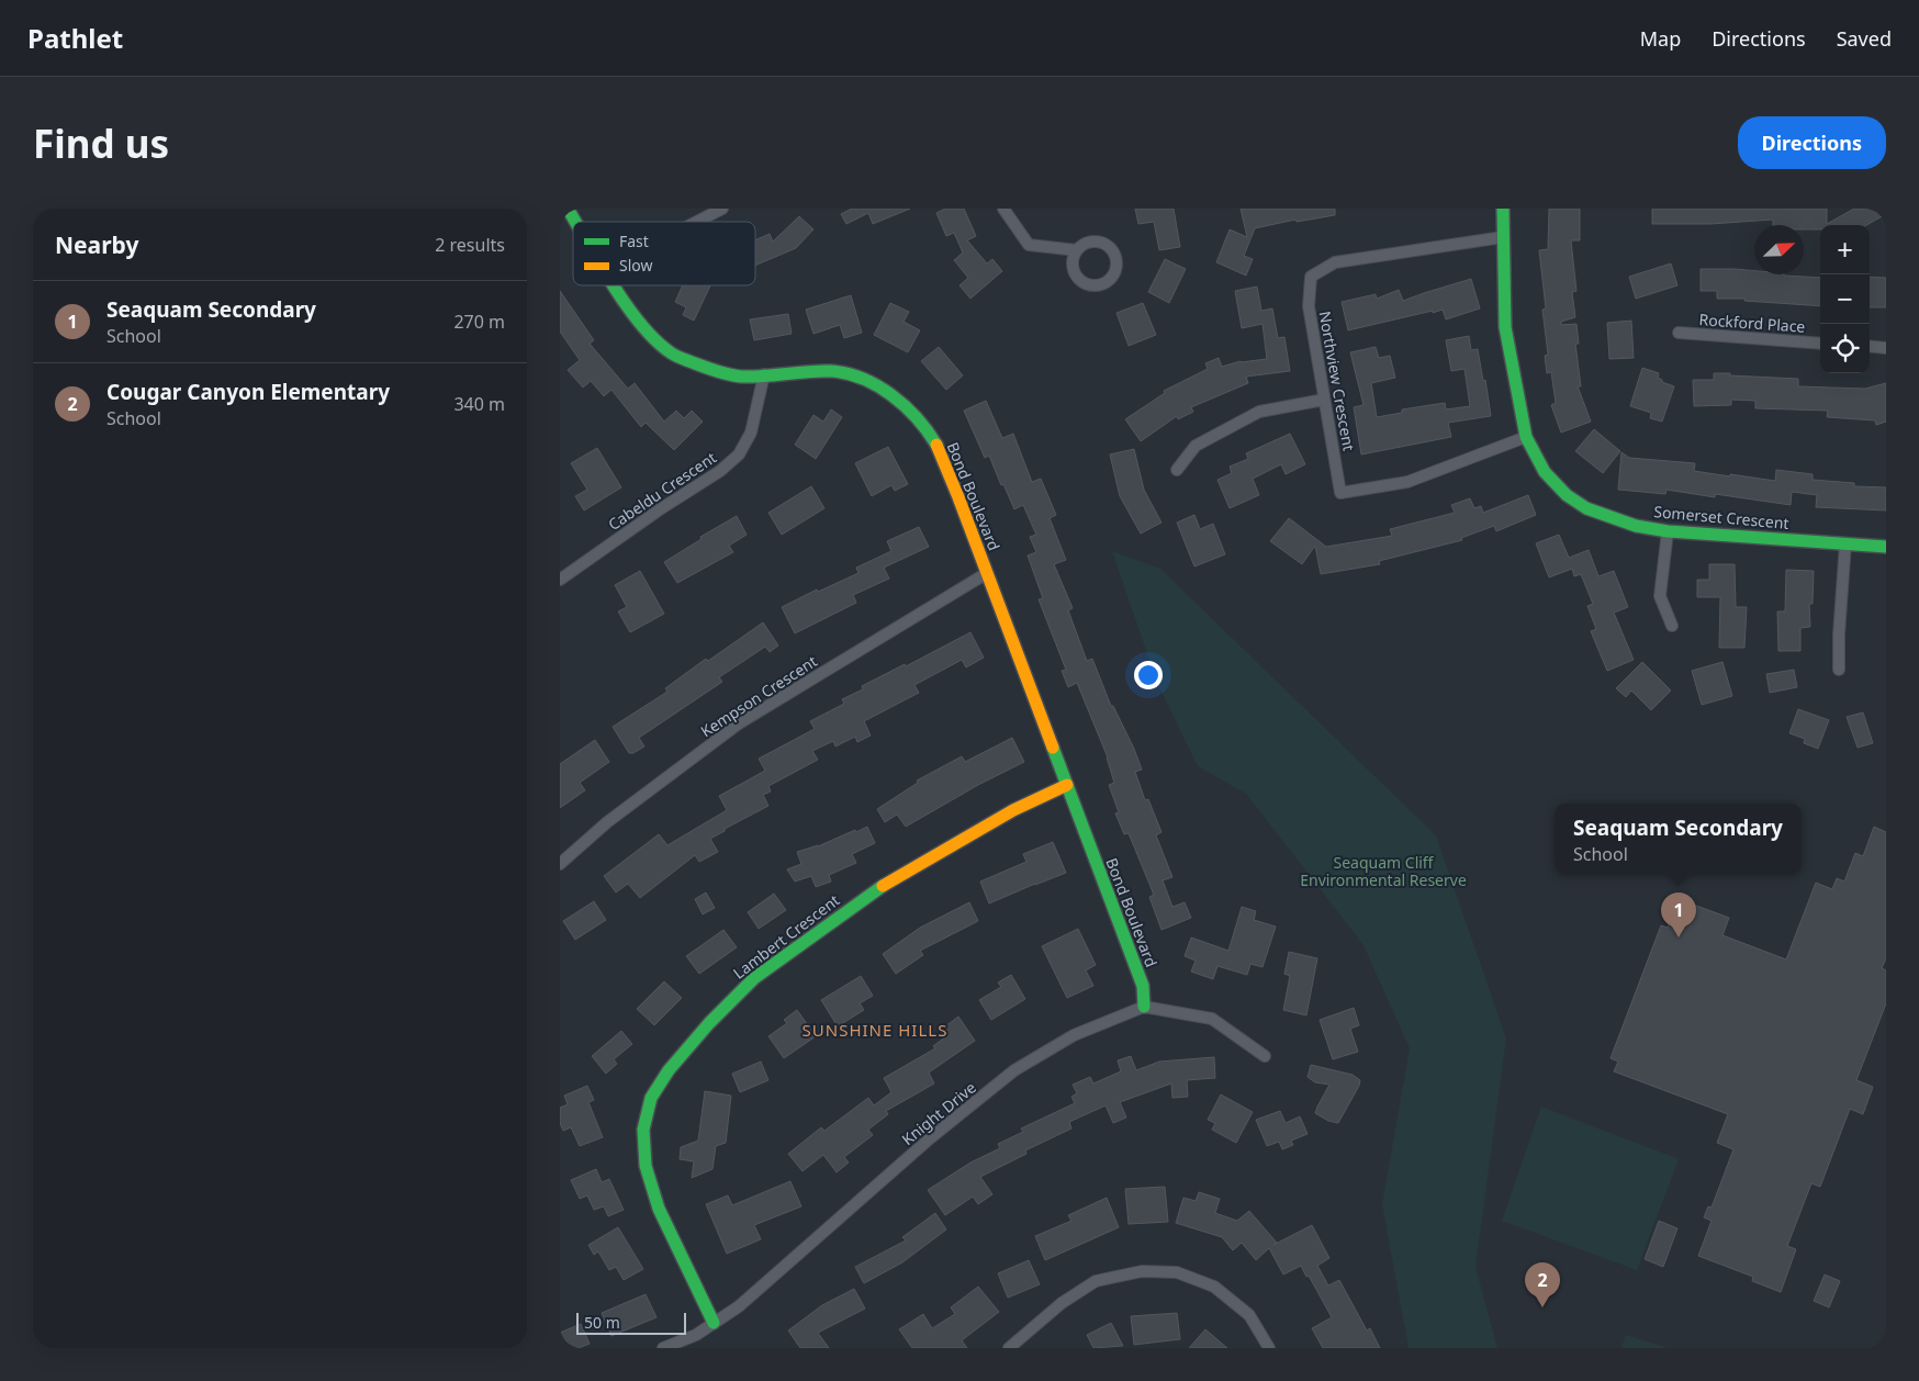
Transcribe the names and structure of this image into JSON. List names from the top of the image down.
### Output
{
  "streets": {
    "street": [
      "Rockford Place",
      "Northview Crescent",
      "Cabeldu Crescent",
      "Bond Boulevard",
      "Somerset Crescent",
      "Kempson Crescent",
      "Lambert Crescent",
      "Knight Drive"
    ]
  },
  "crossings": [
    ["Northview Crescent", "Somerset Crescent"],
    ["Cabeldu Crescent", "Bond Boulevard"],
    ["Bond Boulevard", "Kempson Crescent"],
    ["Bond Boulevard", "Lambert Crescent"],
    ["Bond Boulevard", "Knight Drive"],
    ["Lambert Crescent", "Knight Drive"]
  ],
  "districts": ["SUNSHINE HILLS"],
  "parks": ["Seaquam Cliff Environmental Reserve"],
  "legend": ["Fast", "Slow"],
  "scale_bar": "50 m",
  "north": "top right",
  "page": {
    "header": "Pathlet",
    "nav": ["Map", "Directions", "Saved"],
    "buttons": "Directions",
    "title": "Find us",
    "heading": ["Nearby", "2 results"],
    "map_buttons": ["+", "−"],
    "list": [
      {
        "mark": "1",
        "name": "Seaquam Secondary",
        "note": "School",
        "value": "270 m"
      },
      {
        "mark": "2",
        "name": "Cougar Canyon Elementary",
        "note": "School",
        "value": "340 m"
      }
    ],
    "popup": ["Seaquam Secondary", "School"],
    "pins": ["1", "2"],
    "scale": "50 m"
  }
}
